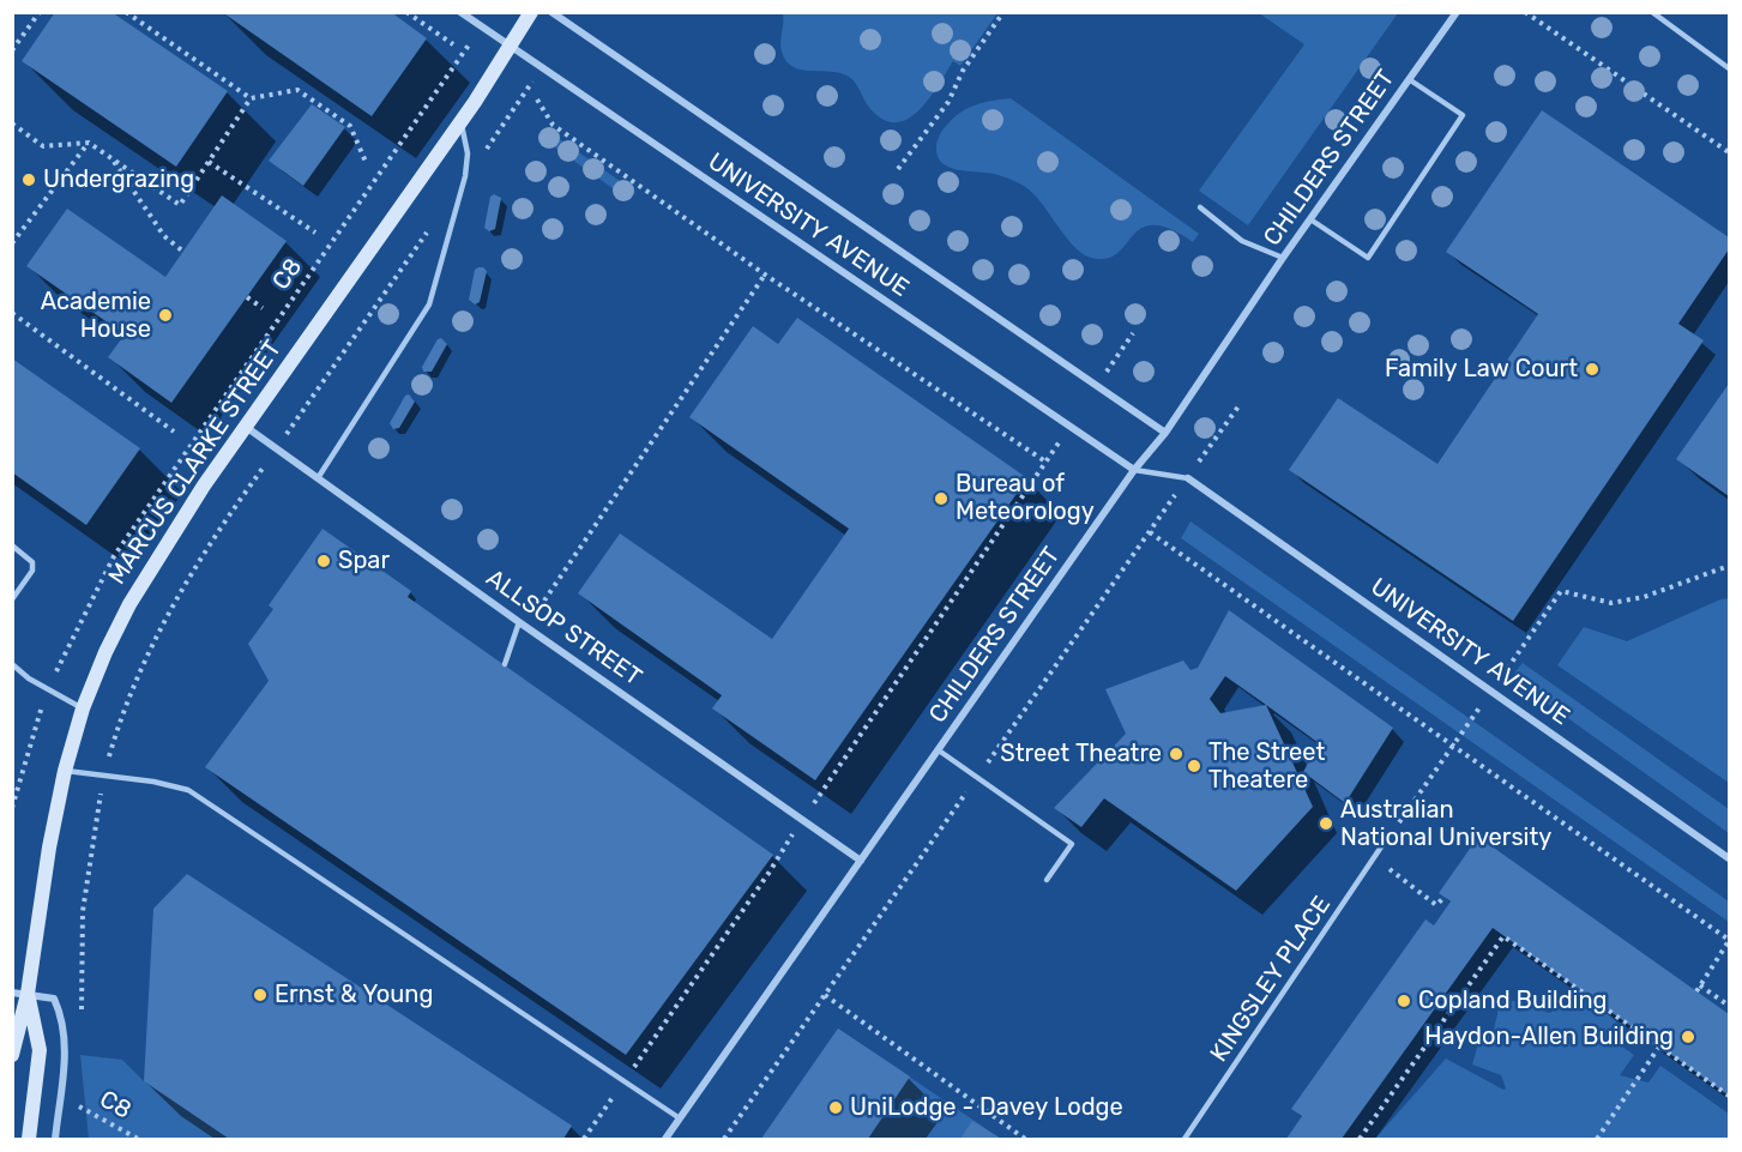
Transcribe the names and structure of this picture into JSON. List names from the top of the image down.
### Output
{
  "streets": {
    "street": [
      "CHILDERS STREET",
      "UNIVERSITY AVENUE",
      "MARCUS CLARKE STREET",
      "ALLSOP STREET"
    ],
    "lane": ["KINGSLEY PLACE"],
    "path": ["C8"]
  },
  "crossings": [
    ["CHILDERS STREET", "UNIVERSITY AVENUE"],
    ["CHILDERS STREET", "ALLSOP STREET"],
    ["UNIVERSITY AVENUE", "C8"],
    ["UNIVERSITY AVENUE", "MARCUS CLARKE STREET"],
    ["MARCUS CLARKE STREET", "ALLSOP STREET"]
  ],
  "places": [
    "Undergrazing",
    "Academie House",
    "Family Law Court",
    "Bureau of Meteorology",
    "Spar",
    "Street Theatre",
    "The Street Theatere",
    "Australian National University",
    "Ernst & Young",
    "Copland Building",
    "Haydon-Allen Building",
    "UniLodge - Davey Lodge"
  ]
}
